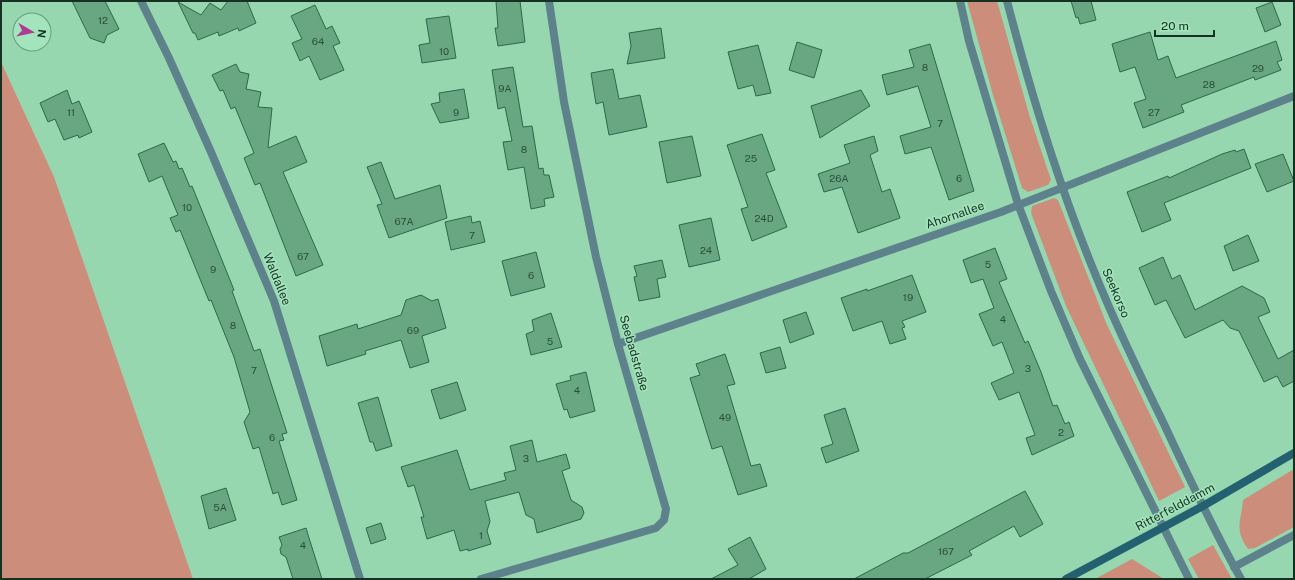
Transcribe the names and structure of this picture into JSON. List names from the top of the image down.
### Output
{
  "streets": {
    "main road": ["Ritterfelddamm"],
    "street": [
      "Ahornallee",
      "Waldallee",
      "Seekorso",
      "Seebadstraße"
    ]
  },
  "crossings": [
    ["Ahornallee", "Seekorso"],
    ["Ahornallee", "Seebadstraße"],
    ["Seekorso", "Ritterfelddamm"]
  ],
  "house_numbers": [
    "12",
    "64",
    "10",
    "8",
    "29",
    "28",
    "9A",
    "11",
    "9",
    "27",
    "7",
    "8",
    "25",
    "26A",
    "6",
    "10",
    "24D",
    "67A",
    "7",
    "24",
    "67",
    "5",
    "9",
    "6",
    "19",
    "4",
    "8",
    "69",
    "5",
    "3",
    "7",
    "4",
    "49",
    "2",
    "6",
    "3",
    "5A",
    "1",
    "4",
    "167"
  ],
  "scale_bar": "20 m",
  "north": "right"
}
